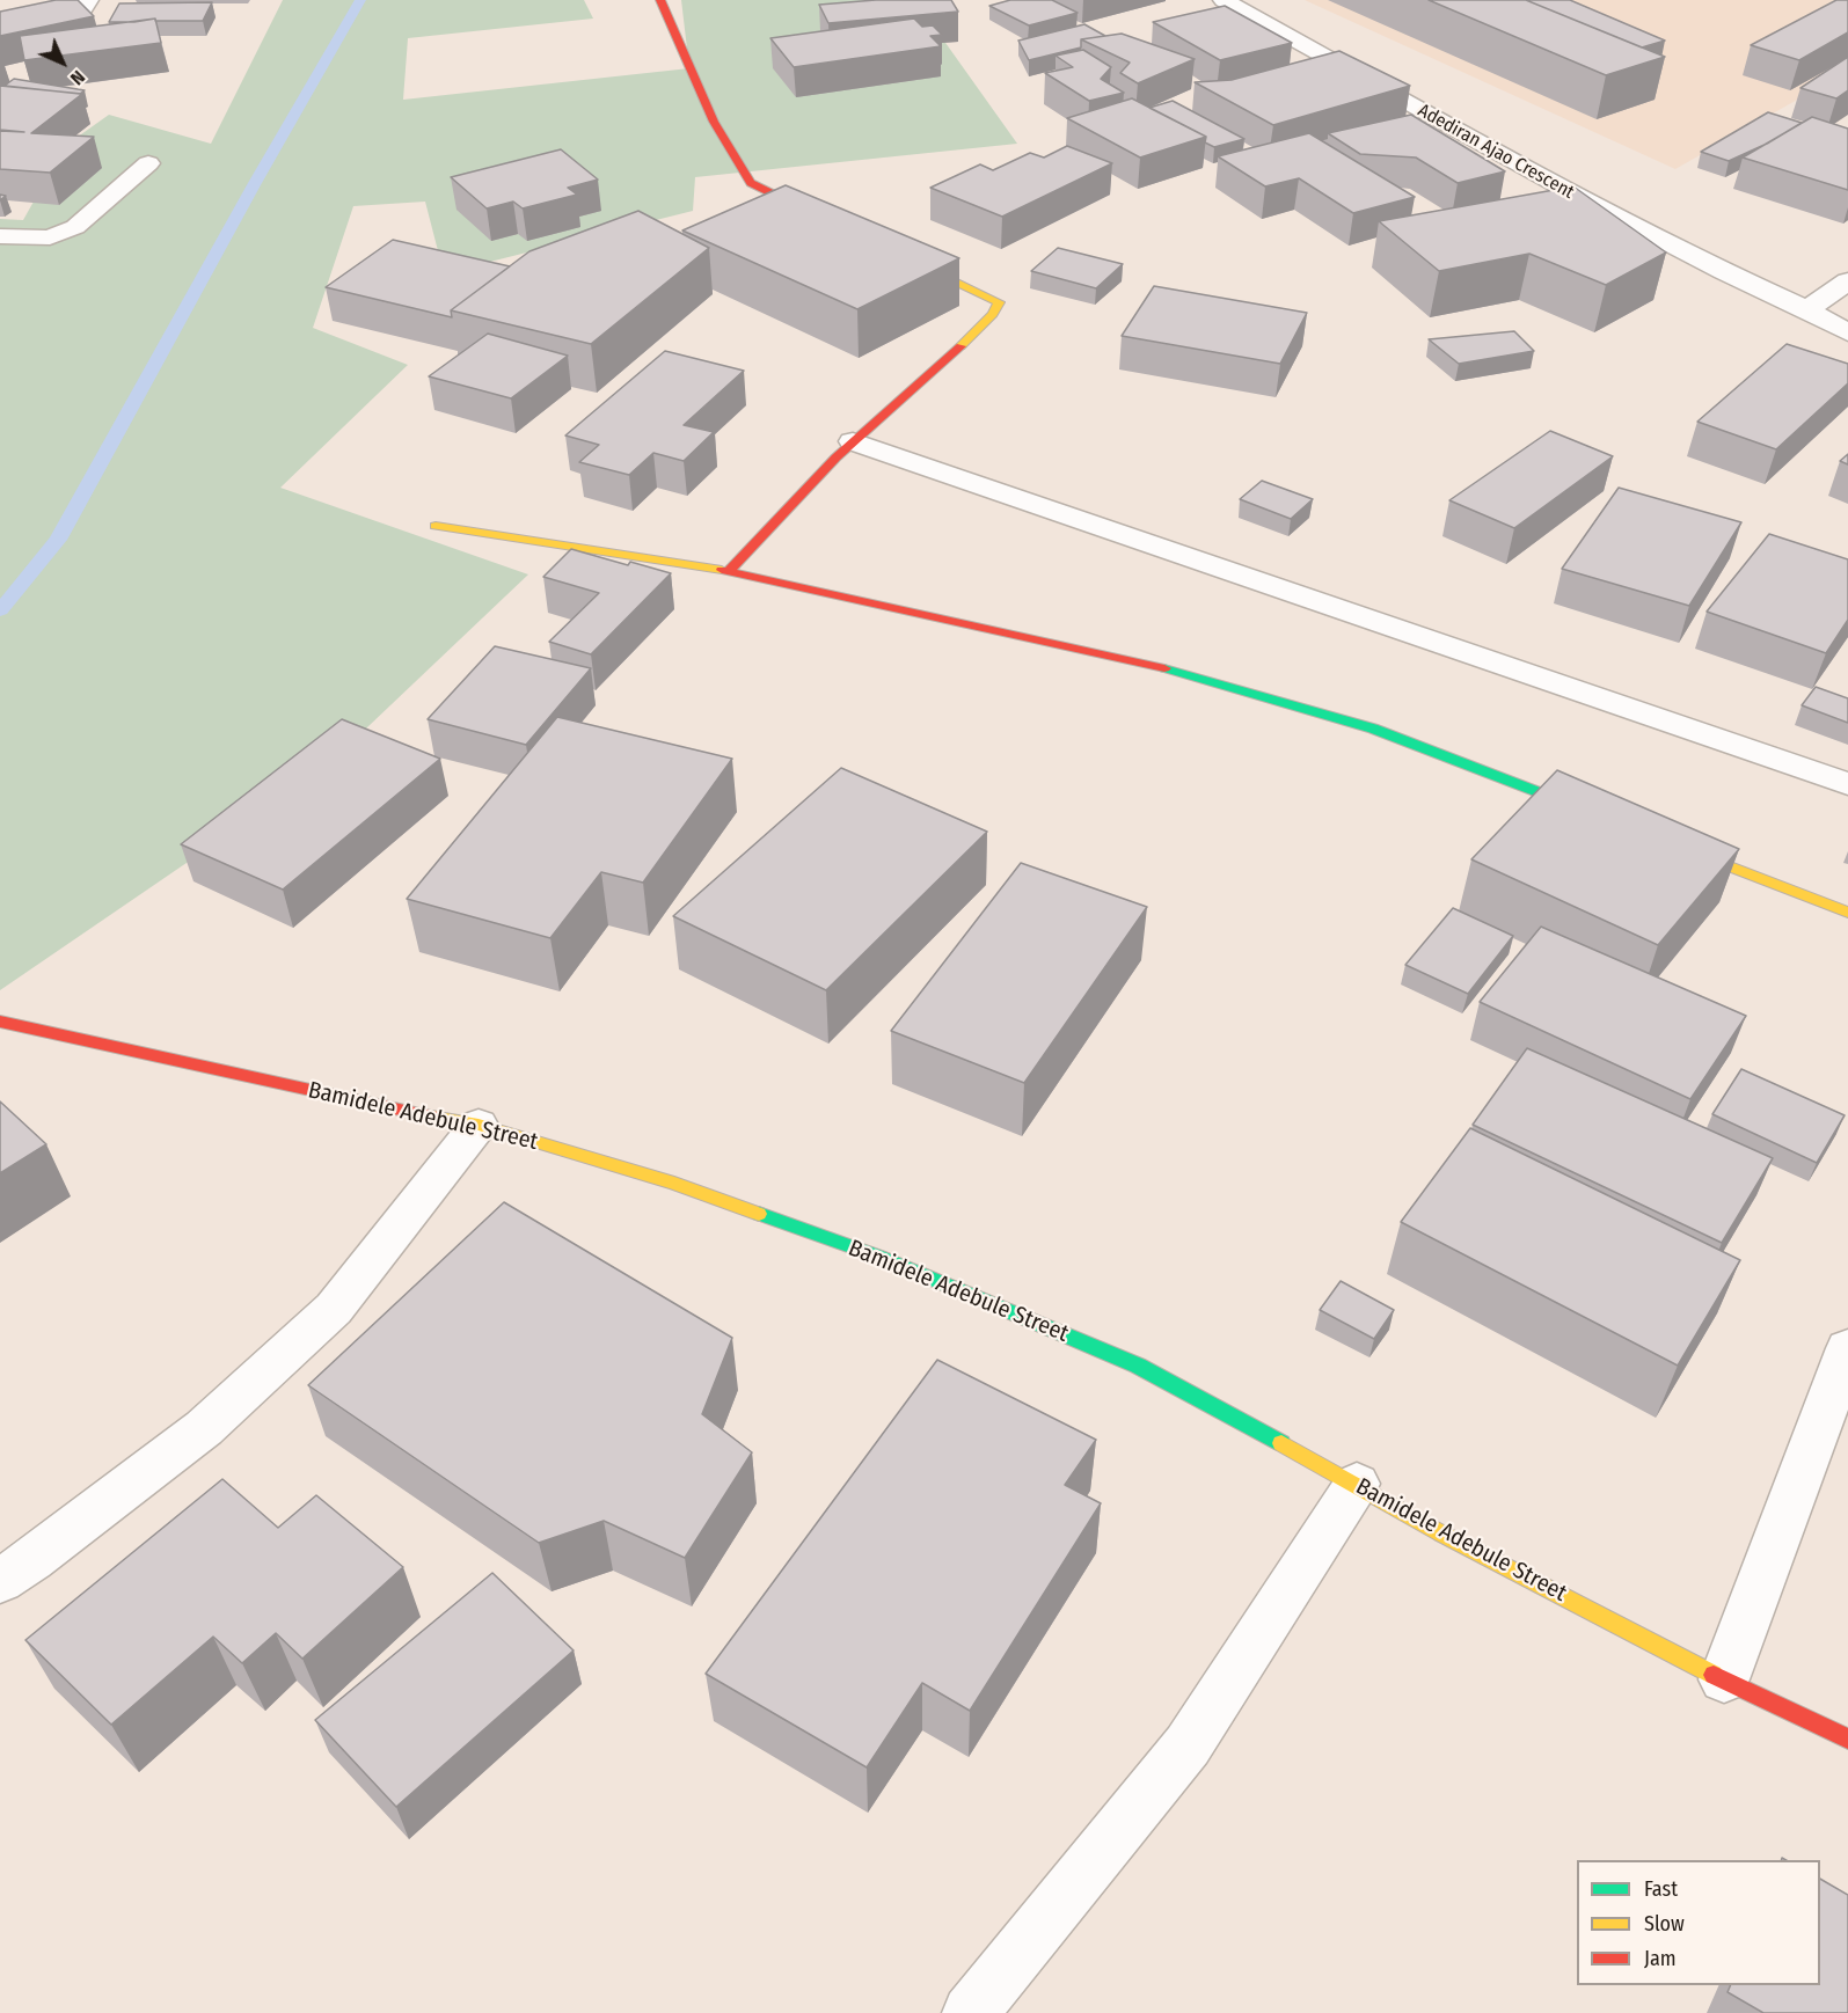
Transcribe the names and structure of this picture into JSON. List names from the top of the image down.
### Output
{
  "streets": {
    "street": ["Adediran Ajao Crescent", "Bamidele Adebule Street"]
  },
  "legend": ["Fast", "Slow", "Jam"],
  "north": "bottom right"
}
